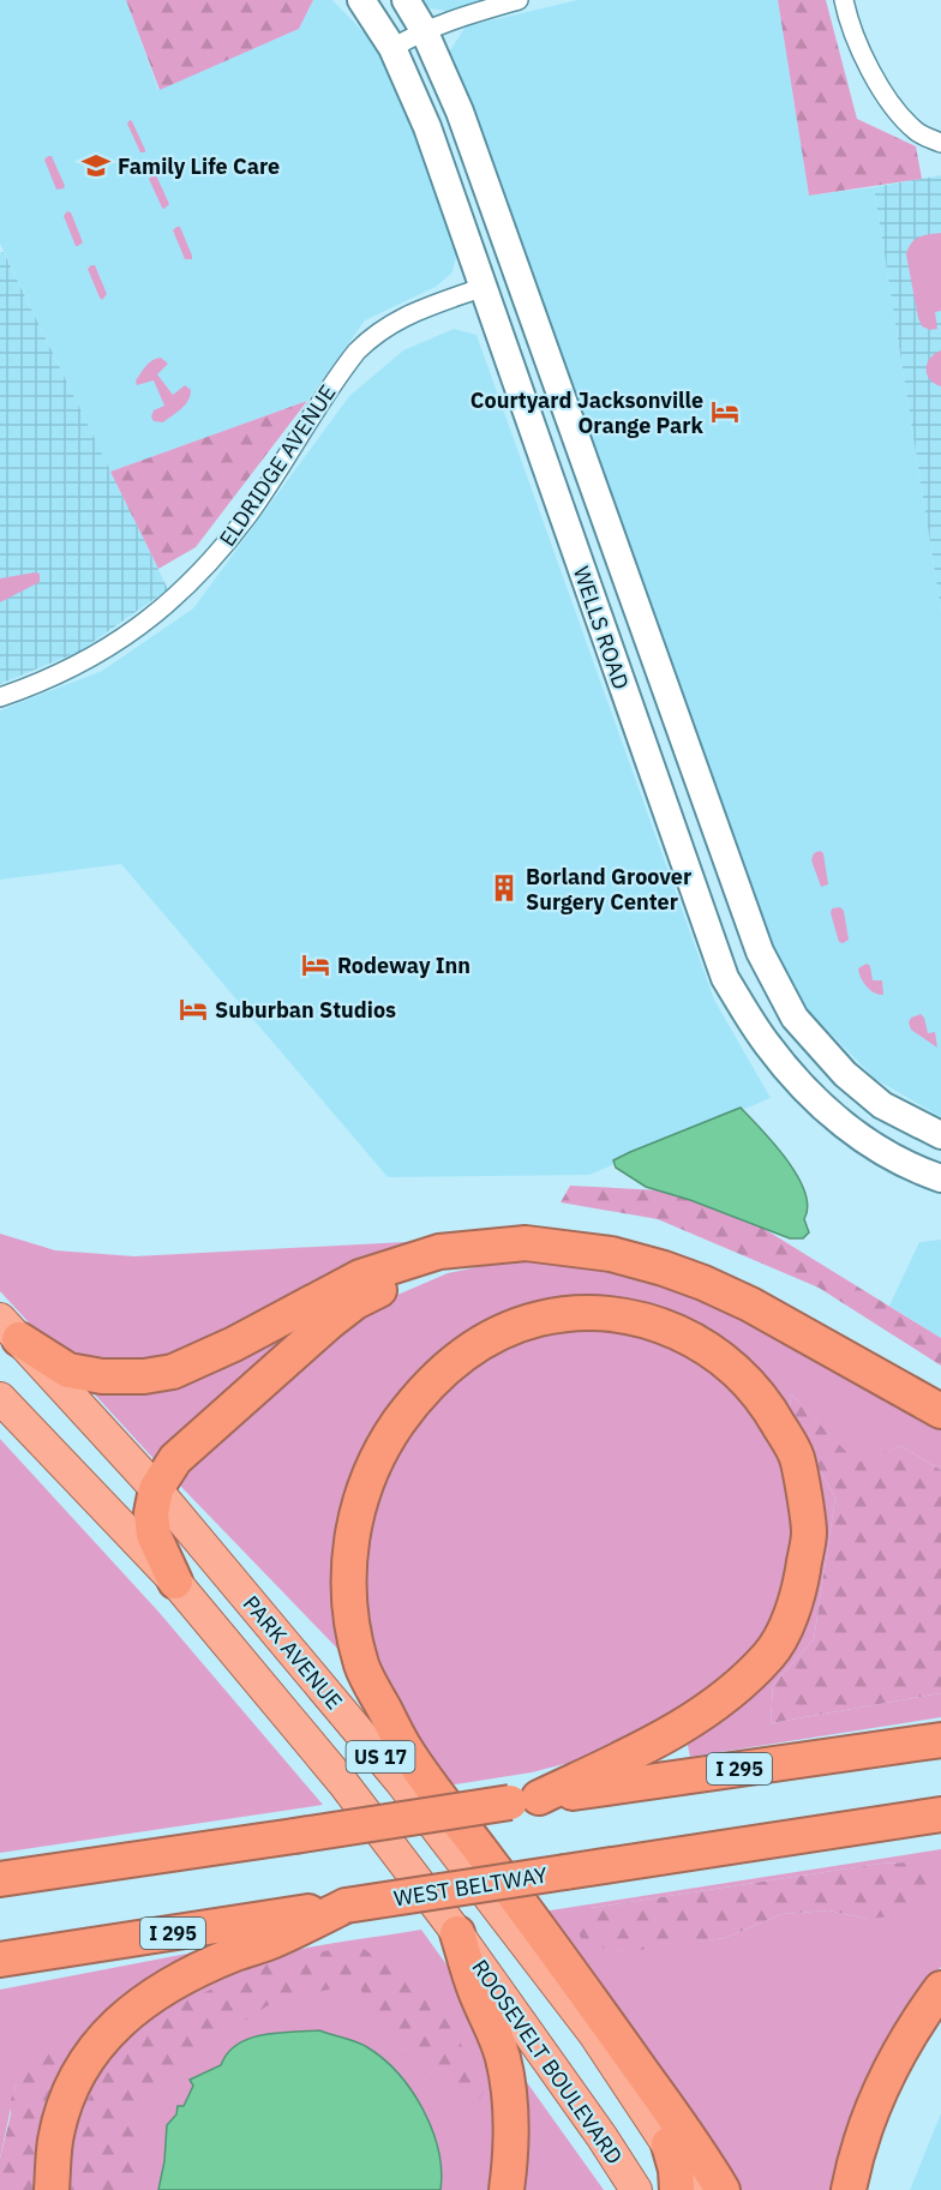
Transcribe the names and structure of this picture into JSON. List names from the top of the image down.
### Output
{
  "streets": {
    "highway": [
      "PARK AVENUE",
      "US 17",
      "I 295",
      "WEST BELTWAY",
      "ROOSEVELT BOULEVARD"
    ],
    "main road": ["WELLS ROAD"],
    "street": ["ELDRIDGE AVENUE"]
  },
  "crossings": [
    ["ELDRIDGE AVENUE", "WELLS ROAD"],
    ["PARK AVENUE", "US 17"],
    ["US 17", "ROOSEVELT BOULEVARD"]
  ],
  "places": {
    "school or university": ["Family Life Care"],
    "hotel": ["Courtyard Jacksonville Orange Park", "Rodeway Inn", "Suburban Studios"],
    "building": ["Borland Groover Surgery Center"]
  }
}
